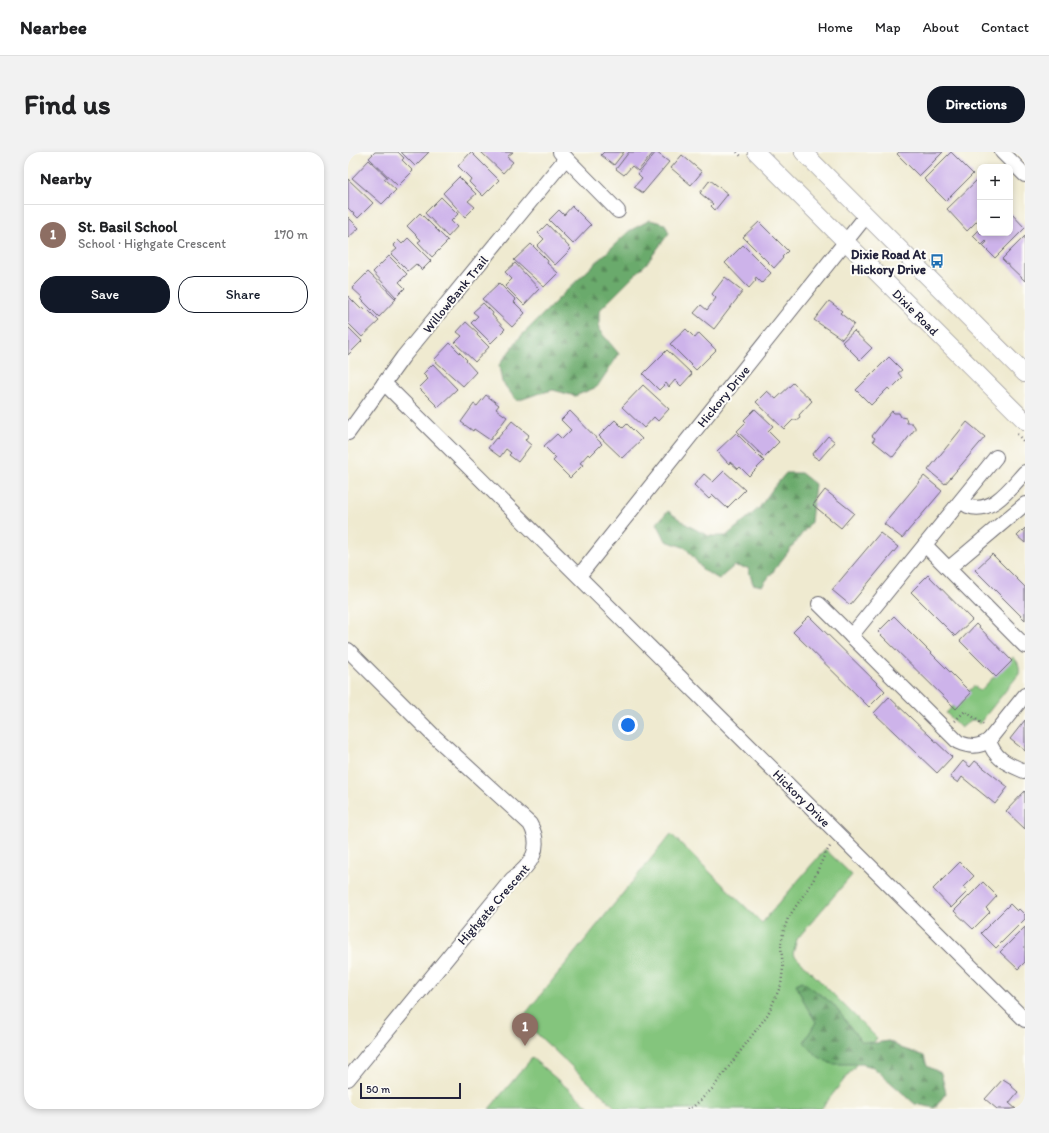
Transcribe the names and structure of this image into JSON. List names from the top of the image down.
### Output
{
  "streets": {
    "main road": ["Dixie Road"],
    "street": ["WillowBank Trail", "Hickory Drive", "Highgate Crescent"]
  },
  "crossings": [
    ["WillowBank Trail", "Hickory Drive"],
    ["Dixie Road", "Hickory Drive"]
  ],
  "places": {
    "bus stop": ["Dixie Road At Hickory Drive"]
  },
  "scale_bar": "50 m",
  "page": {
    "header": "Nearbee",
    "nav": [
      "Home",
      "Map",
      "About",
      "Contact"
    ],
    "buttons": [
      "Directions",
      ["Save", "Share"]
    ],
    "title": "Find us",
    "heading": "Nearby",
    "map_buttons": ["+", "−"],
    "list": [
      {
        "mark": "1",
        "name": "St. Basil School",
        "note": "School · Highgate Crescent",
        "value": "170 m"
      }
    ],
    "pins": "1",
    "scale": "50 m"
  }
}
